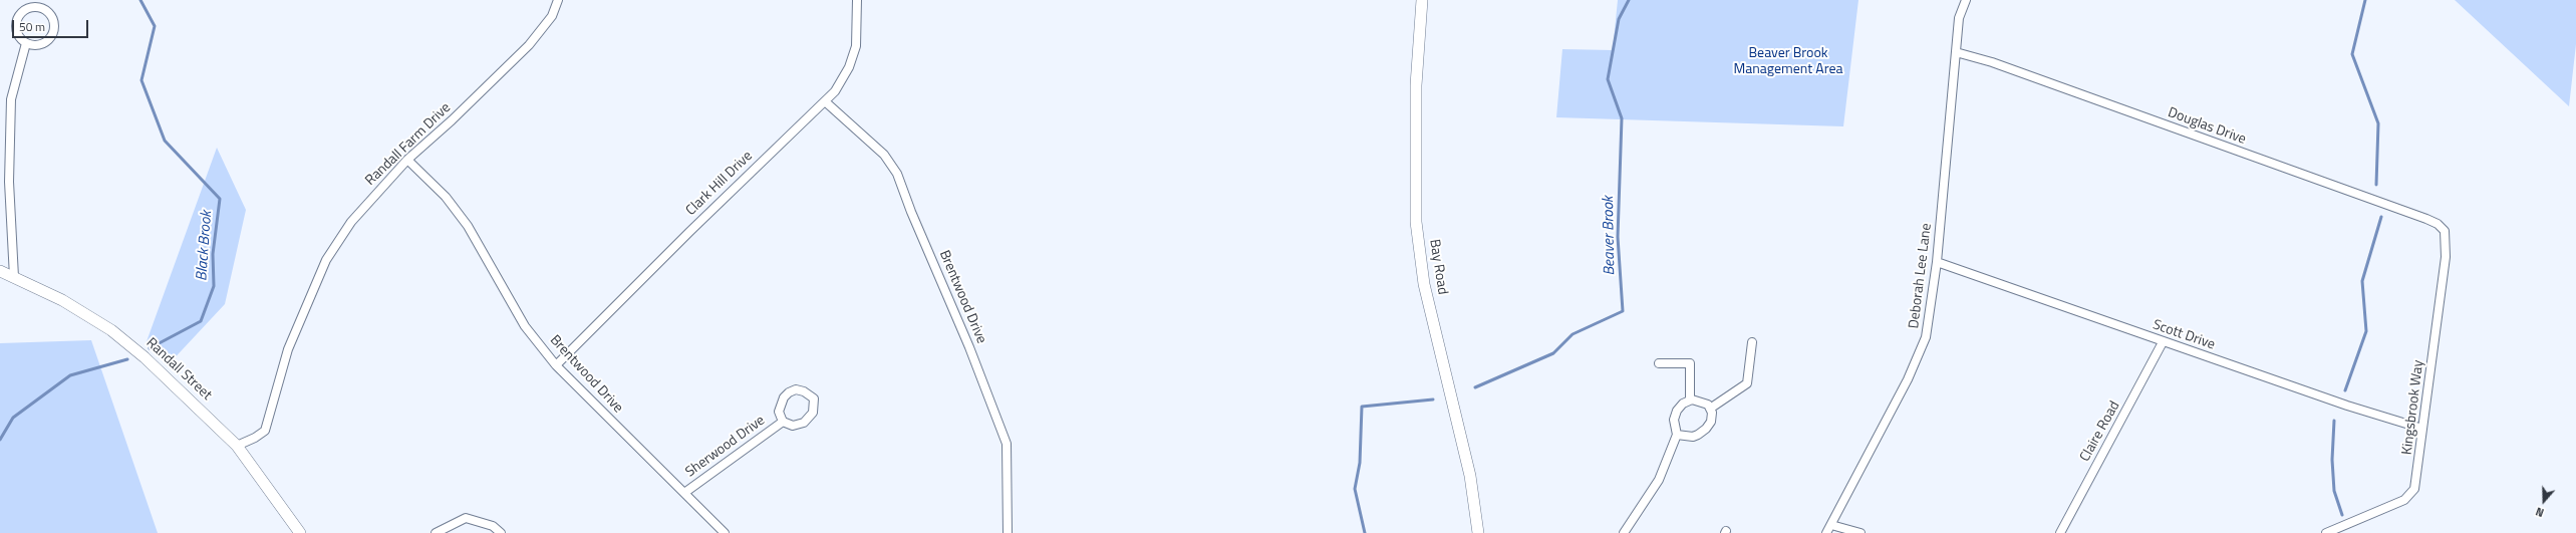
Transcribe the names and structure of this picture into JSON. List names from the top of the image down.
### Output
{
  "streets": {
    "main road": ["Bay Road", "Randall Street"],
    "street": [
      "Douglas Drive",
      "Randall Farm Drive",
      "Clark Hill Drive",
      "Deborah Lee Lane",
      "Brentwood Drive",
      "Scott Drive",
      "Kingsbrook Way",
      "Claire Road",
      "Sherwood Drive"
    ]
  },
  "crossings": [
    ["Douglas Drive", "Deborah Lee Lane"],
    ["Douglas Drive", "Kingsbrook Way"],
    ["Randall Farm Drive", "Brentwood Drive"],
    ["Randall Farm Drive", "Randall Street"],
    ["Clark Hill Drive", "Brentwood Drive"],
    ["Deborah Lee Lane", "Scott Drive"],
    ["Brentwood Drive", "Sherwood Drive"],
    ["Scott Drive", "Kingsbrook Way"],
    ["Scott Drive", "Claire Road"]
  ],
  "water": ["Beaver Brook", "Black Brook"],
  "parks": ["Beaver Brook Management Area"],
  "scale_bar": "50 m",
  "north": "bottom"
}
